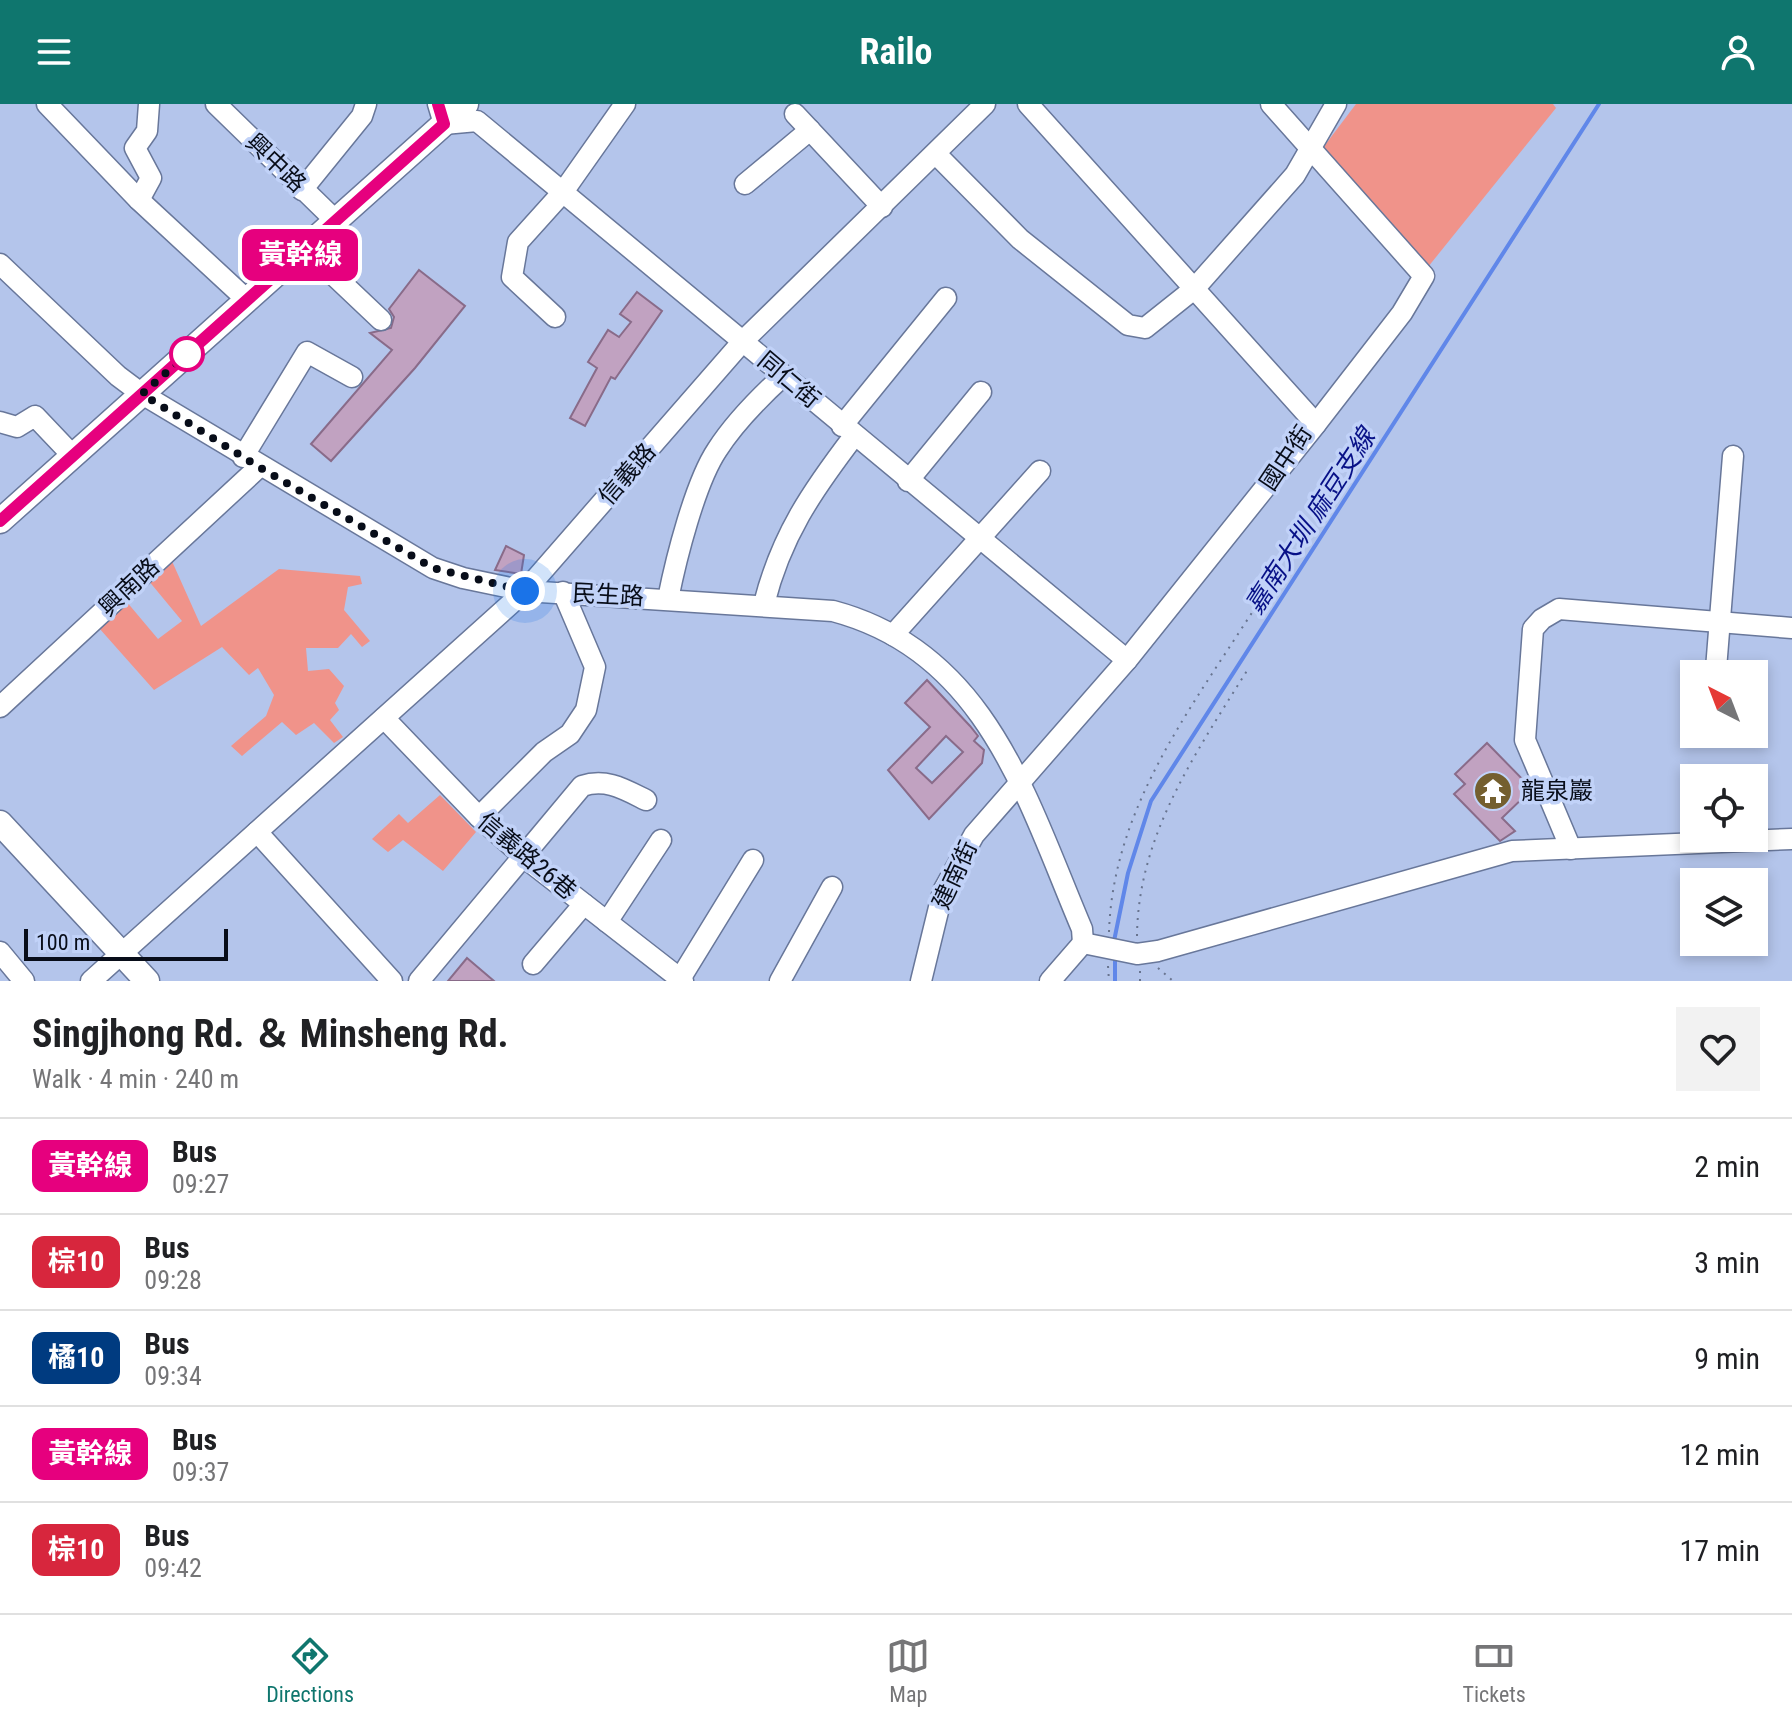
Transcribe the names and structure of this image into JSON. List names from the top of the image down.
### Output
{
  "streets": {
    "street": [
      "興中路",
      "同仁街",
      "國中街",
      "信義路",
      "興南路",
      "民生路",
      "信義路26巷",
      "建南街"
    ]
  },
  "crossings": [
    ["同仁街", "國中街"],
    ["同仁街", "信義路"],
    ["國中街", "民生路"],
    ["國中街", "建南街"],
    ["信義路", "民生路"],
    ["信義路", "信義路26巷"],
    ["興南路", "民生路"],
    ["民生路", "建南街"]
  ],
  "water": ["嘉南大圳 麻豆支線"],
  "places": {
    "temple": ["龍泉巖"]
  },
  "lines": ["bus line 黃幹線"],
  "scale_bar": "100 m",
  "north": "top left",
  "page": {
    "header": "Railo",
    "on_map": "黃幹線",
    "scale": "100 m",
    "heading": ["Singjhong Rd. ＆ Minsheng Rd.", "Walk · 4 min · 240 m"],
    "list": [
      {
        "mark": "黃幹線",
        "name": "Bus",
        "note": "09:27",
        "value": "2 min"
      },
      {
        "mark": "棕10",
        "name": "Bus",
        "note": "09:28",
        "value": "3 min"
      },
      {
        "mark": "橘10",
        "name": "Bus",
        "note": "09:34",
        "value": "9 min"
      },
      {
        "mark": "黃幹線",
        "name": "Bus",
        "note": "09:37",
        "value": "12 min"
      },
      {
        "mark": "棕10",
        "name": "Bus",
        "note": "09:42",
        "value": "17 min"
      }
    ],
    "tabs": ["Directions", "Map", "Tickets"]
  }
}
